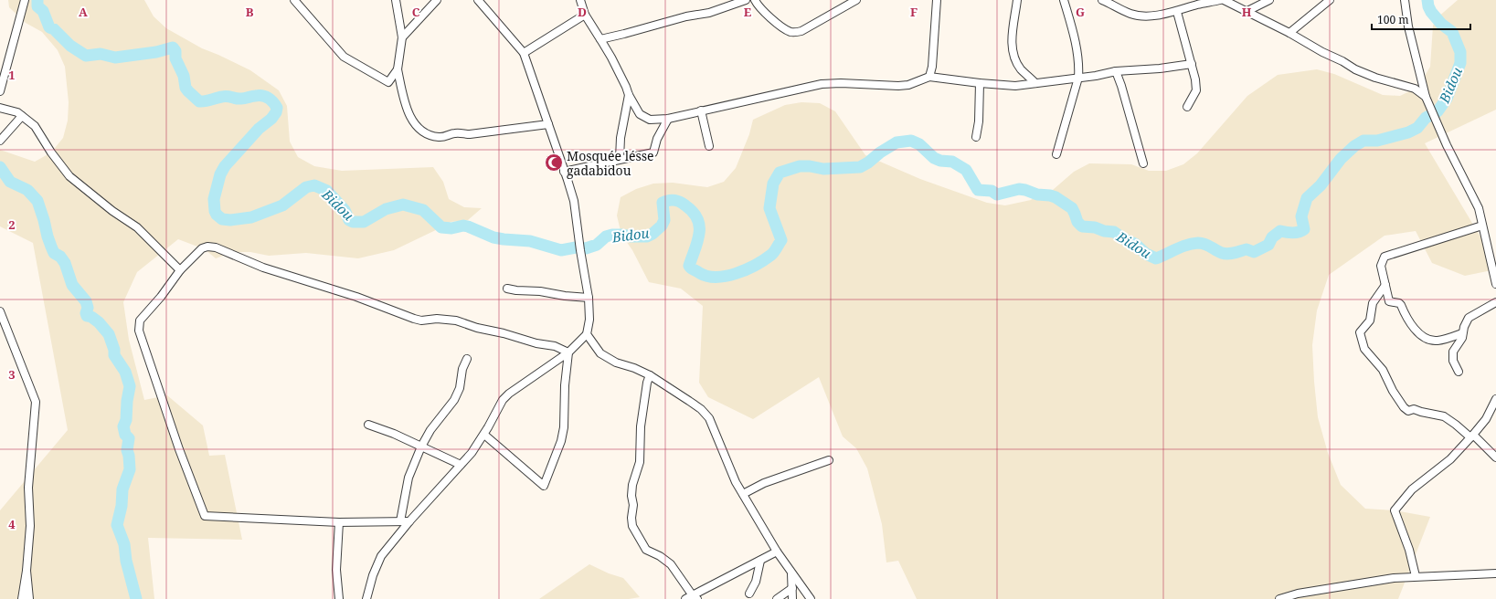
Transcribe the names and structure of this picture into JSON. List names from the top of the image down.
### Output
{
  "water": ["Bidou"],
  "places": {
    "mosque": ["Mosquée lésse gadabidou"]
  },
  "scale_bar": "100 m",
  "grid": {
    "columns": [
      "A",
      "B",
      "C",
      "D",
      "E",
      "F",
      "G",
      "H"
    ],
    "rows": [
      "1",
      "2",
      "3",
      "4"
    ]
  }
}
